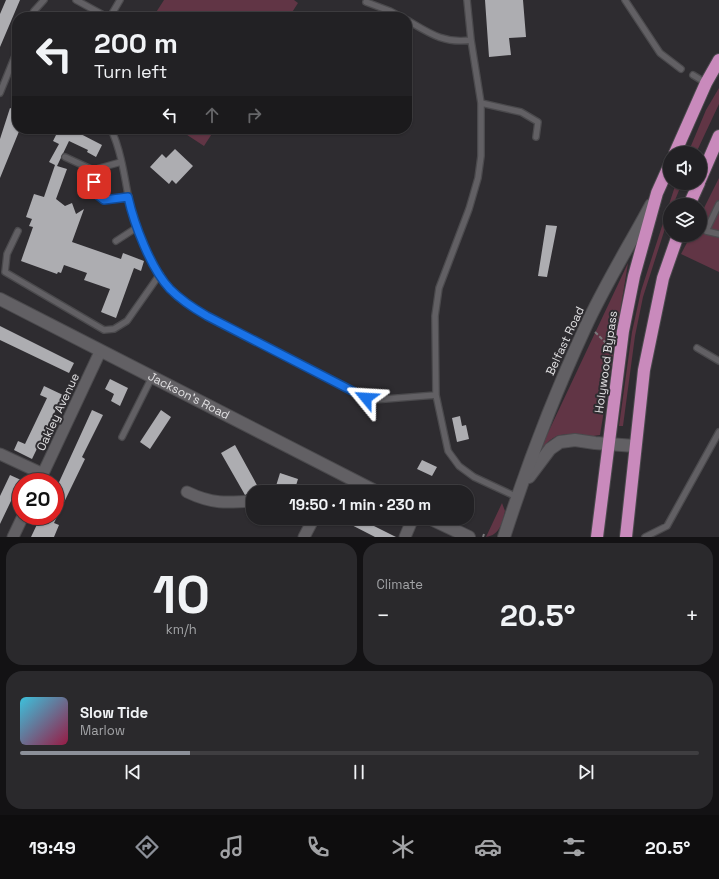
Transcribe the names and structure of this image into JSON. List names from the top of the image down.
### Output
{
  "streets": {
    "highway": ["Belfast Road", "Holywood Bypass"],
    "main road": ["Jackson's Road"],
    "street": ["Oakley Avenue"]
  },
  "crossings": [
    ["Belfast Road", "Holywood Bypass"],
    ["Jackson's Road", "Oakley Avenue"]
  ],
  "page": {
    "turn": ["200 m", "Turn left"],
    "limit": "20",
    "trip": "19:50 · 1 min · 230 m",
    "tile": [
      ["10", "km/h"],
      "Climate"
    ],
    "heat": ["−", "20.5°", "+"],
    "song": ["Slow Tide", "Marlow"],
    "tabs": ["19:49", "20.5°"]
  }
}
